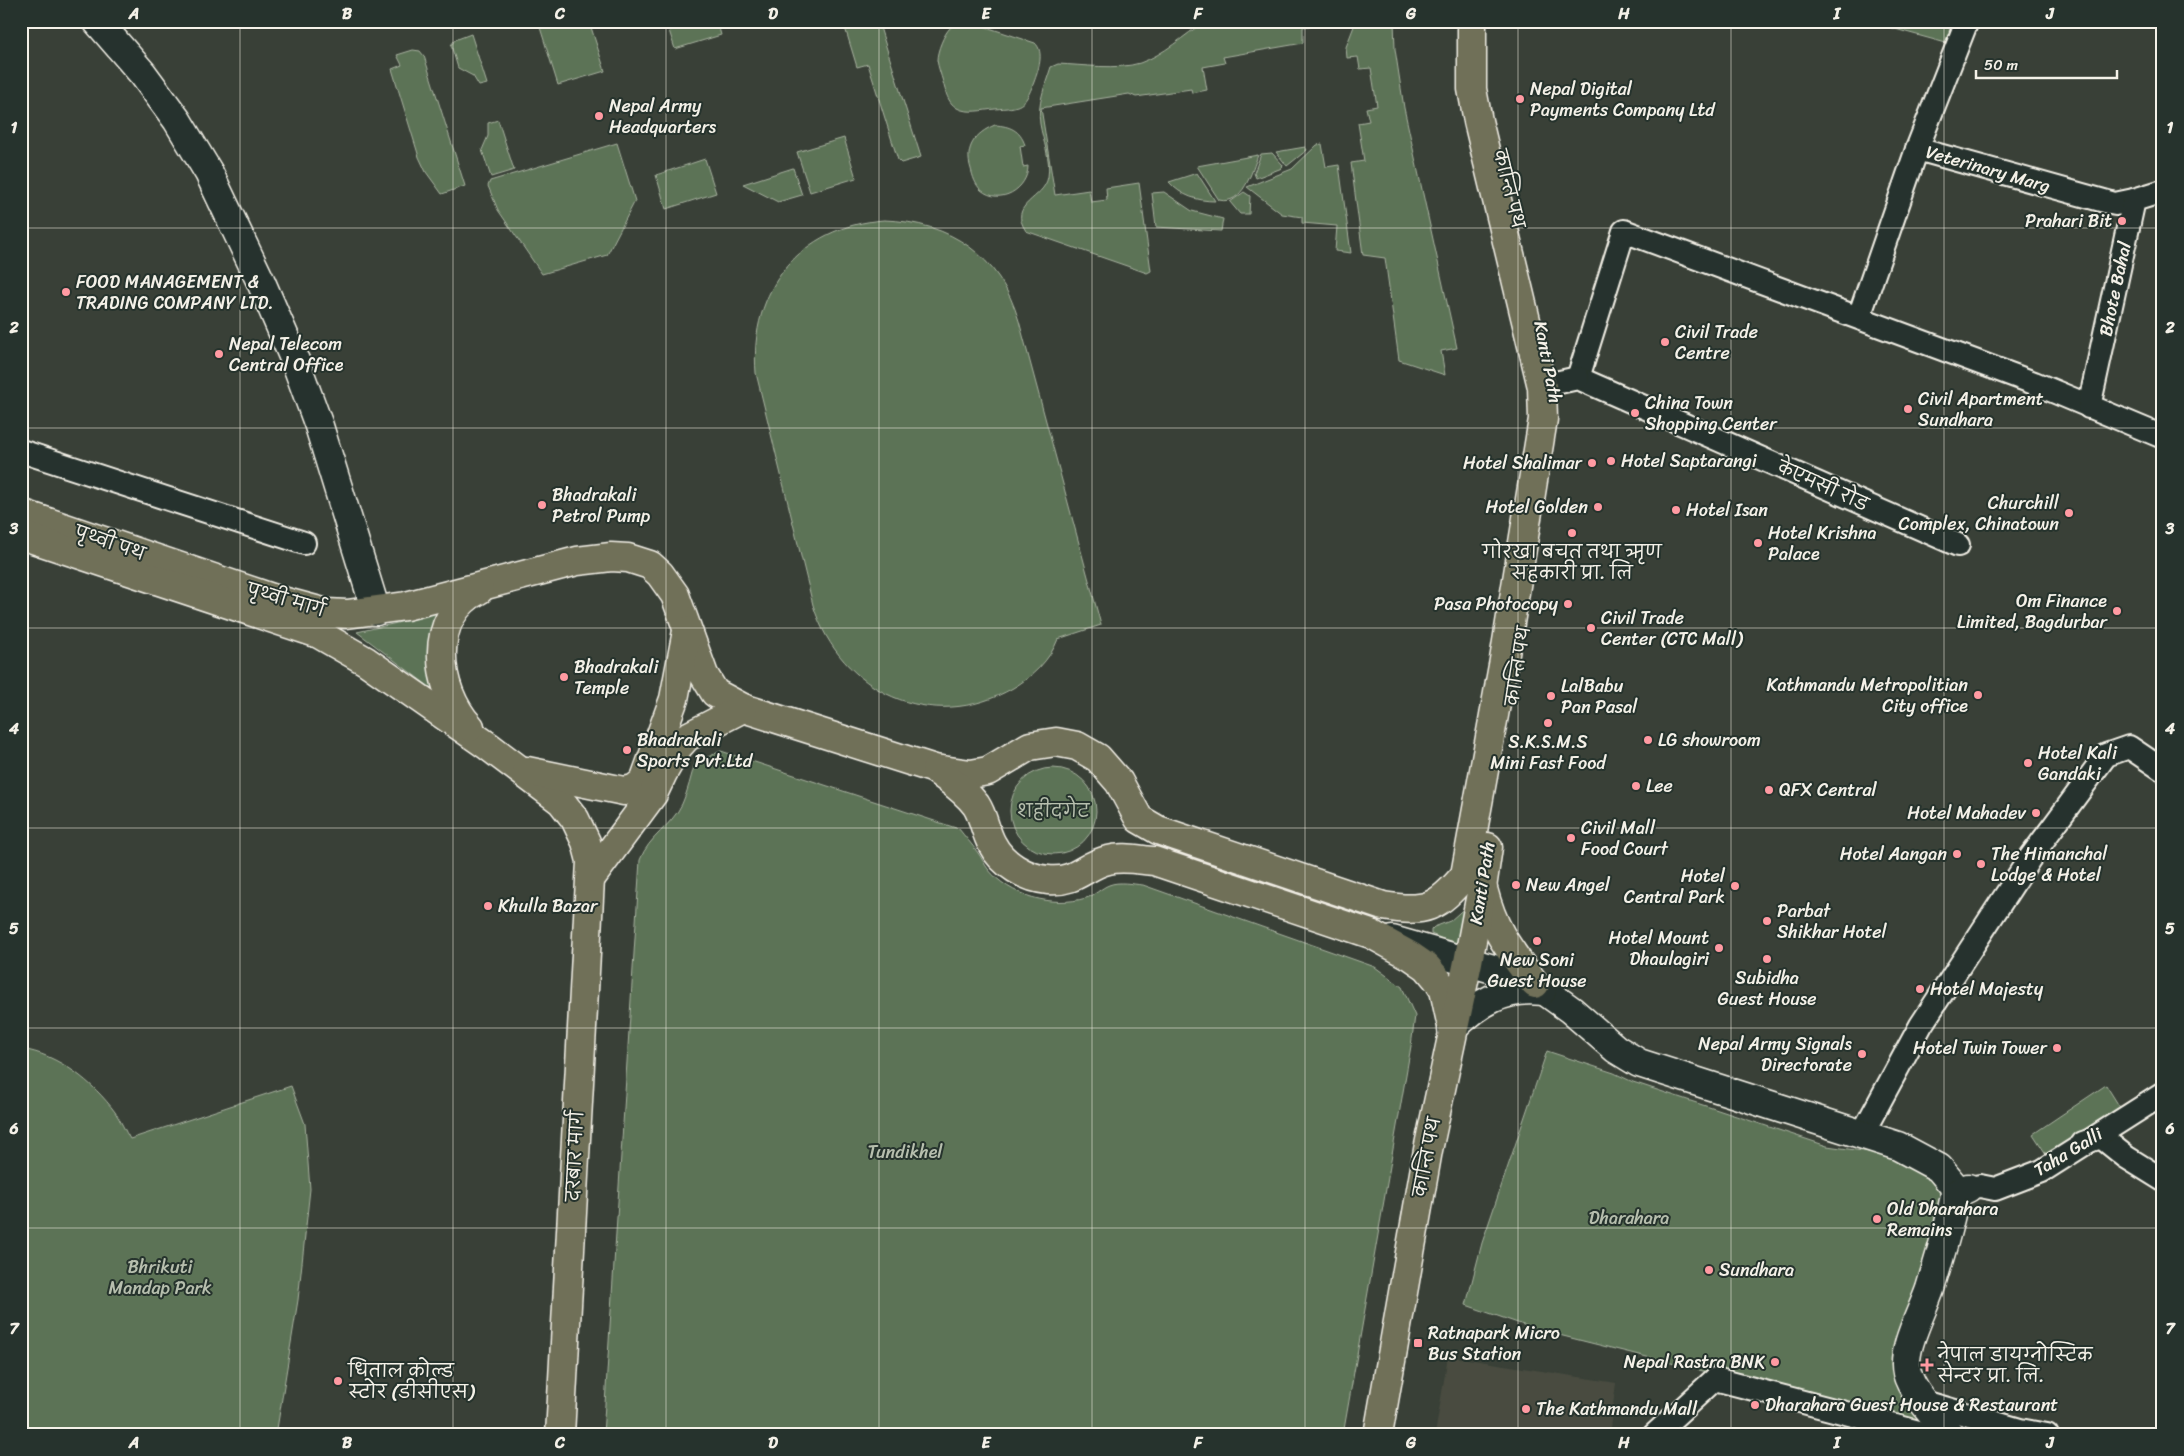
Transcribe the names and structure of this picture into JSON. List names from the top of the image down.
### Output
{
  "streets": {
    "main road": [
      "कान्ति पथ",
      "Kanti Path",
      "पृथ्वी पथ",
      "पृथ्वी मार्ग",
      "दरबार मार्ग"
    ],
    "street": [
      "Veterinary Marg",
      "Bhote Bahal",
      "केएमसी रोड",
      "Taha Galli"
    ]
  },
  "crossings": [
    ["Veterinary Marg", "Bhote Bahal"],
    ["कान्ति पथ", "Kanti Path"],
    ["Kanti Path", "केएमसी रोड"],
    ["पृथ्वी पथ", "पृथ्वी मार्ग"]
  ],
  "parks": [
    "शहीदगेट",
    "Tundikhel",
    "Dharahara",
    "Bhrikuti Mandap Park"
  ],
  "places": {
    "other": [
      "Nepal Digital Payments Company Ltd",
      "Nepal Army Headquarters",
      "Prahari Bit",
      "FOOD MANAGEMENT & TRADING COMPANY LTD.",
      "Civil Trade Centre",
      "Nepal Telecom Central Office",
      "Civil Apartment Sundhara",
      "China Town Shopping Center",
      "Hotel Saptarangi",
      "Hotel Shalimar",
      "Bhadrakali Petrol Pump",
      "Hotel Golden",
      "Hotel Isan",
      "Churchill Complex, Chinatown",
      "गोरखा बचत तथा ऋण सहकारी प्रा. लि",
      "Hotel Krishna Palace",
      "Pasa Photocopy",
      "Om Finance Limited, Bagdurbar",
      "Civil Trade Center (CTC Mall)",
      "Bhadrakali Temple",
      "Kathmandu Metropolitian City office",
      "LalBabu Pan Pasal",
      "S.K.S.M.S Mini Fast Food",
      "LG showroom",
      "Bhadrakali Sports Pvt.Ltd",
      "Hotel Kali Gandaki",
      "Lee",
      "QFX Central",
      "Hotel Mahadev",
      "Civil Mall Food Court",
      "Hotel Aangan",
      "The Himanchal Lodge & Hotel",
      "New Angel",
      "Hotel Central Park",
      "Khulla Bazar",
      "Parbat Shikhar Hotel",
      "New Soni Guest House",
      "Hotel Mount Dhaulagiri",
      "Subidha Guest House",
      "Hotel Majesty",
      "Hotel Twin Tower",
      "Nepal Army Signals Directorate",
      "Old Dharahara Remains",
      "Sundhara",
      "Nepal Rastra BNK",
      "धिताल कोल्ड स्टोर (डीसीएस)",
      "Dharahara Guest House & Restaurant",
      "The Kathmandu Mall"
    ],
    "transit": ["Ratnapark Micro Bus Station"],
    "health": ["नेपाल डायग्नोस्टिक सेन्टर प्रा. लि."]
  },
  "scale_bar": "50 m",
  "grid": {
    "columns": [
      "A",
      "B",
      "C",
      "D",
      "E",
      "F",
      "G",
      "H",
      "I",
      "J"
    ],
    "rows": [
      "1",
      "2",
      "3",
      "4",
      "5",
      "6",
      "7"
    ]
  }
}
